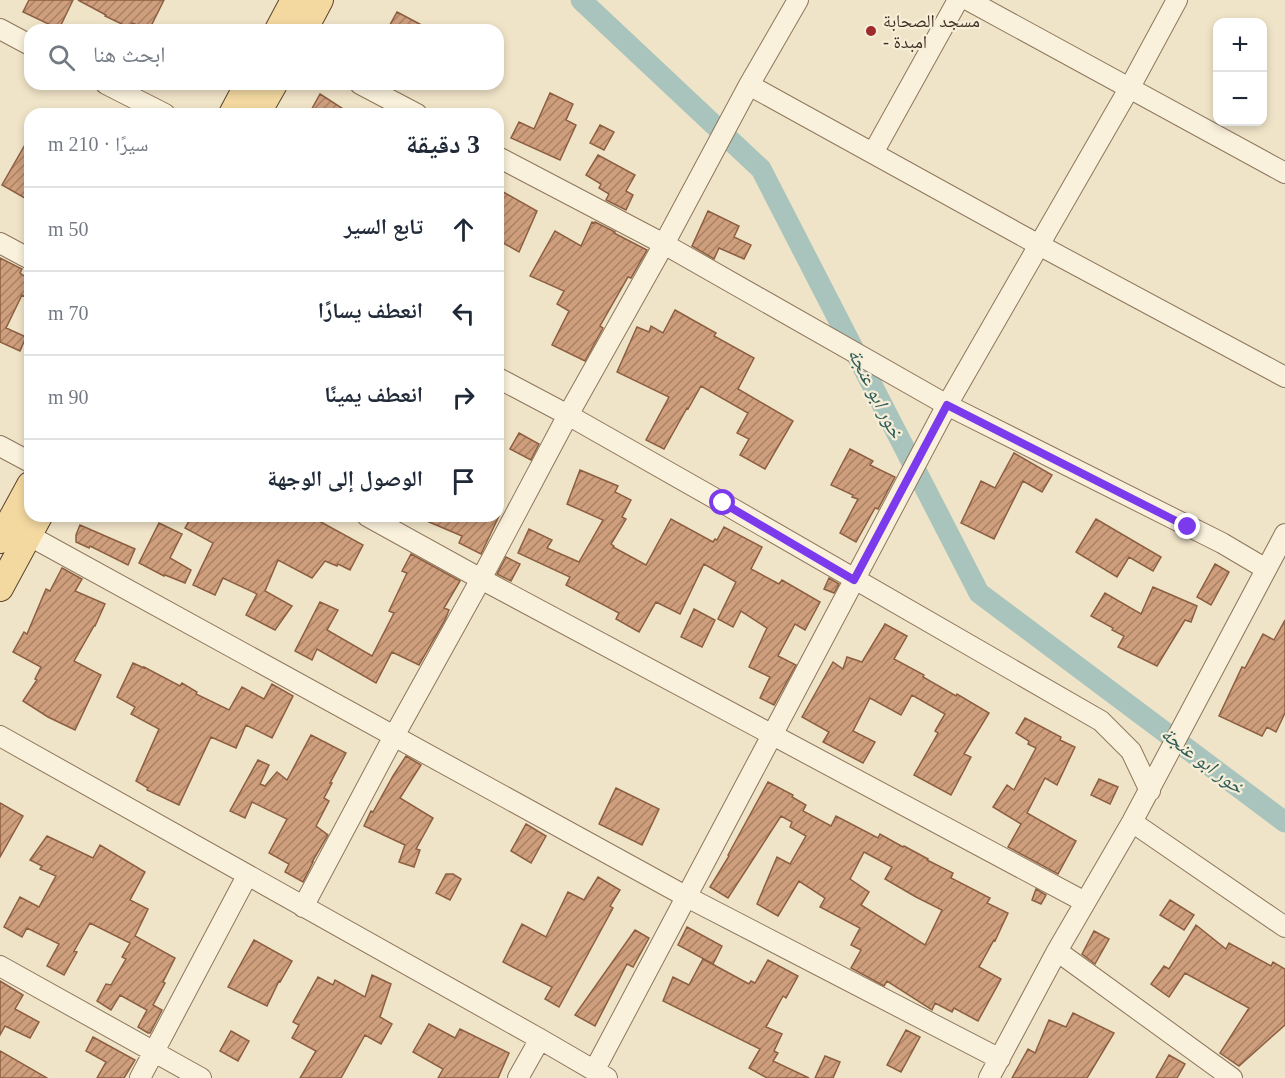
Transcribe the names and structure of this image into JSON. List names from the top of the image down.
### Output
{
  "water": ["خور ابو عنجة"],
  "places": ["مسجد الصحابة - امبدة"],
  "page": {
    "map_buttons": ["+", "−"],
    "search": "ابحث هنا",
    "heading": ["3 دقيقة", "سيرًا · 210 m"],
    "list": [
      ["تابع السير", "50 m"],
      ["انعطف يسارًا", "70 m"],
      ["انعطف يمينًا", "90 m"],
      "الوصول إلى الوجهة"
    ]
  }
}
